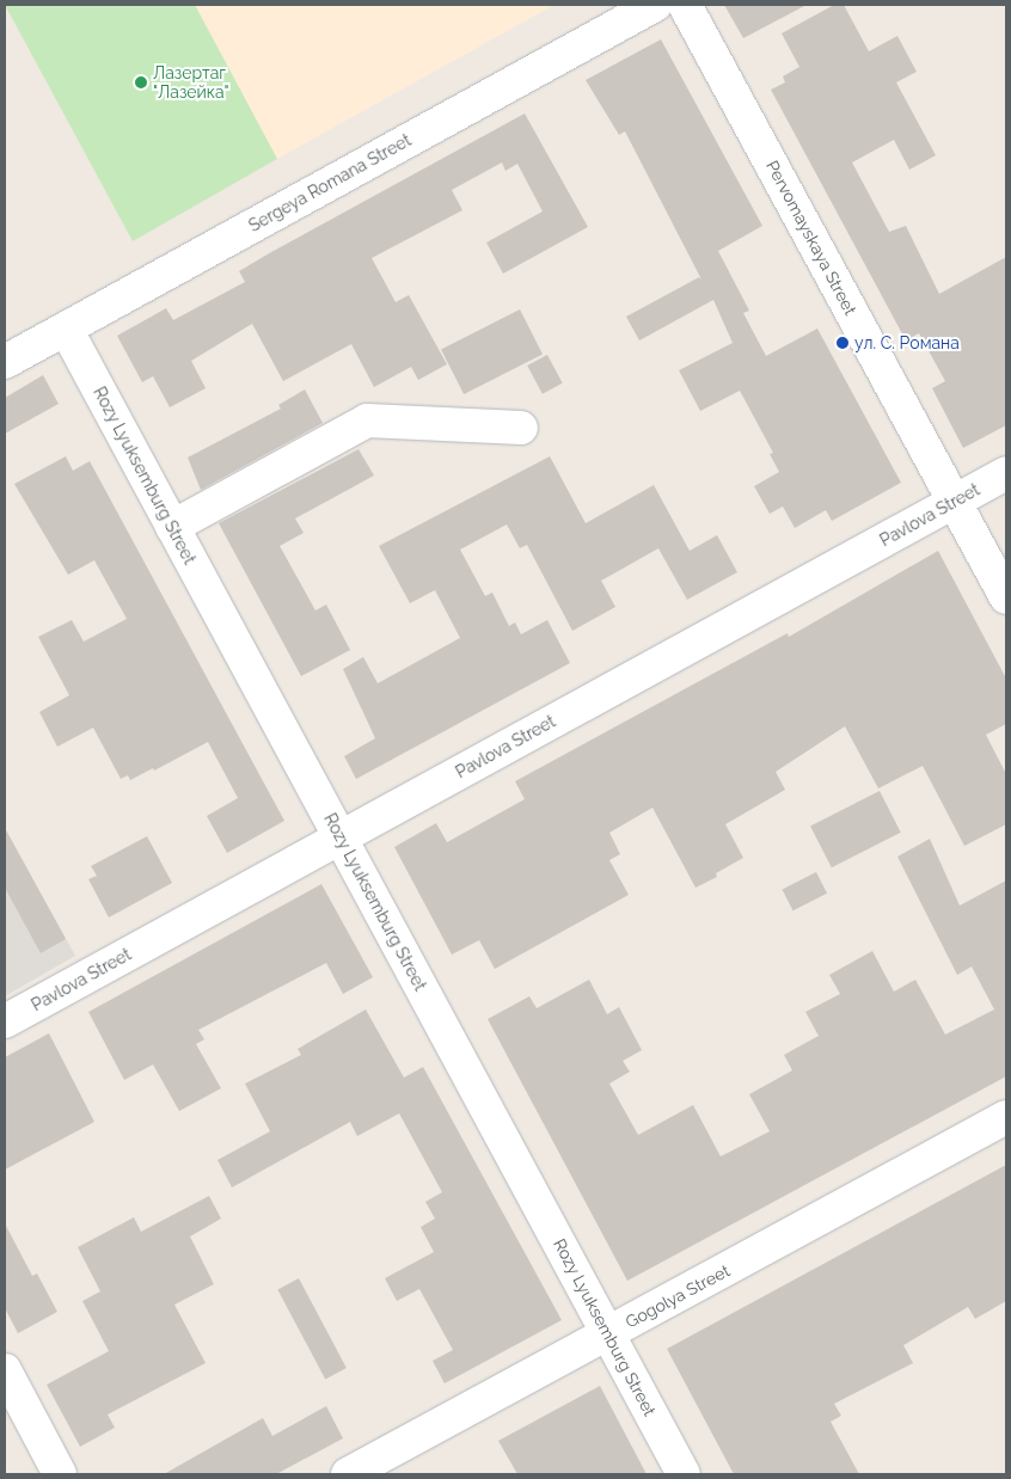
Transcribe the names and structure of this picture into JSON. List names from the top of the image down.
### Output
{
  "streets": {
    "street": [
      "Sergeya Romana Street",
      "Pervomayskaya Street",
      "Rozy Lyuksemburg Street",
      "Pavlova Street",
      "Gogolya Street"
    ]
  },
  "crossings": [
    ["Sergeya Romana Street", "Rozy Lyuksemburg Street"],
    ["Pervomayskaya Street", "Pavlova Street"],
    ["Rozy Lyuksemburg Street", "Pavlova Street"],
    ["Rozy Lyuksemburg Street", "Gogolya Street"]
  ],
  "places": ["Лазертаг \"Лазейка\"", "ул. С. Романа"]
}
